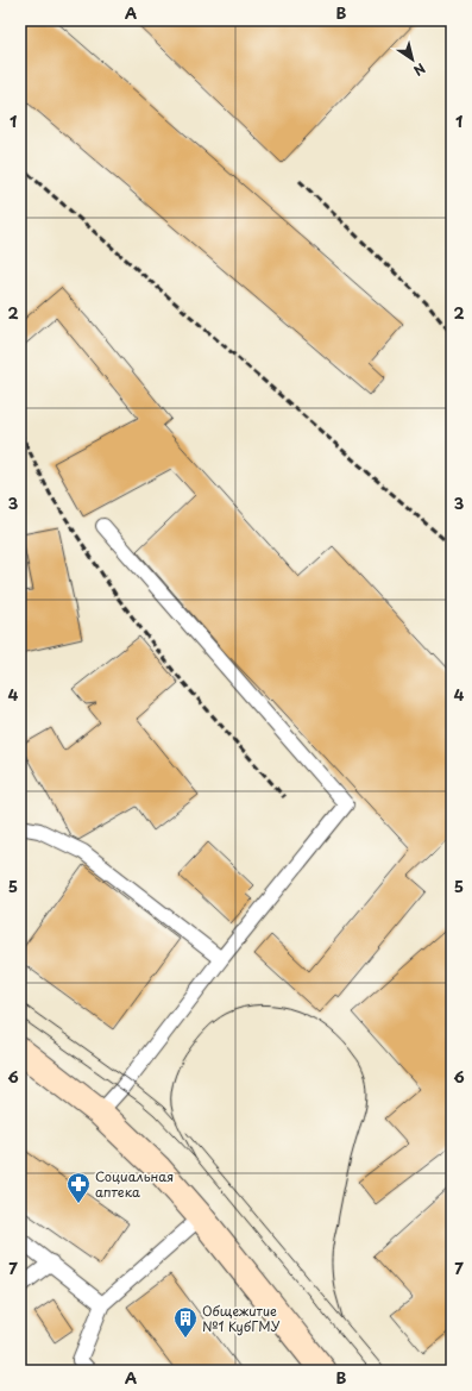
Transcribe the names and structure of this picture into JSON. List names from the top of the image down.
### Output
{
  "places": {
    "pharmacy": ["Социальная аптека"],
    "building": ["Общежитие №1 КубГМУ"]
  },
  "north": "bottom right",
  "grid": {
    "columns": ["A", "B"],
    "rows": [
      "1",
      "2",
      "3",
      "4",
      "5",
      "6",
      "7"
    ]
  }
}
